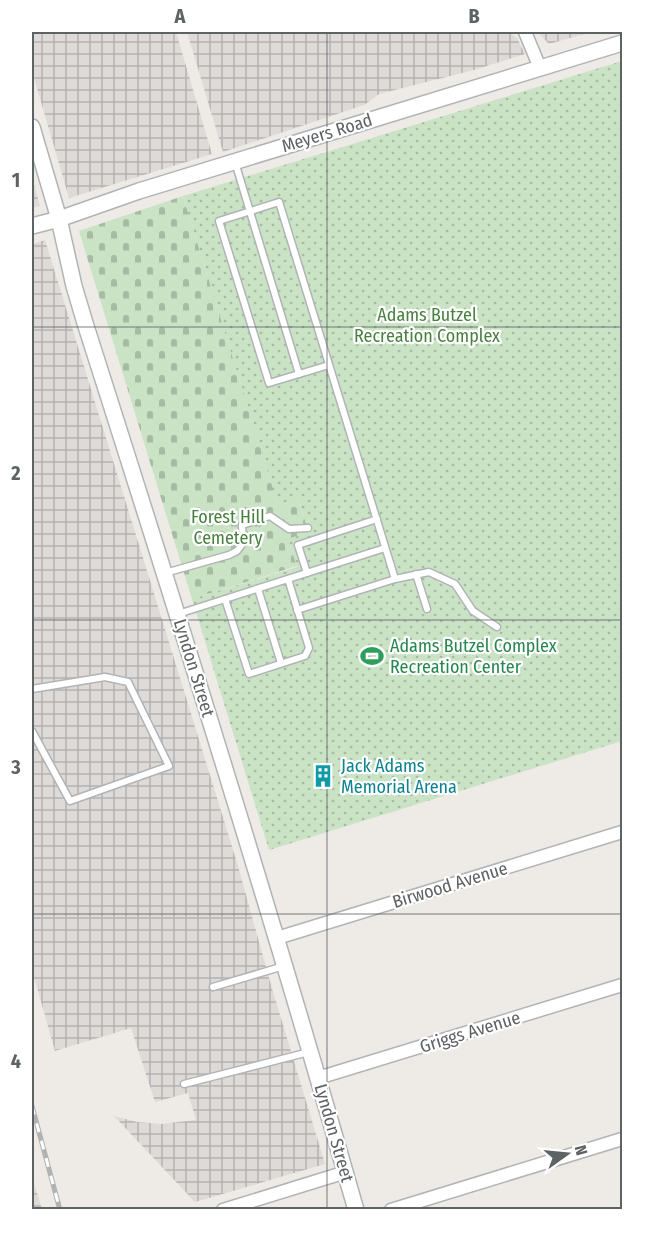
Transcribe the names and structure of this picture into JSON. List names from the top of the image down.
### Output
{
  "streets": {
    "street": [
      "Meyers Road",
      "Lyndon Street",
      "Birwood Avenue",
      "Griggs Avenue"
    ]
  },
  "crossings": [
    ["Meyers Road", "Lyndon Street"],
    ["Lyndon Street", "Birwood Avenue"],
    ["Lyndon Street", "Griggs Avenue"]
  ],
  "parks": ["Adams Butzel Recreation Complex", "Forest Hill Cemetery"],
  "places": {
    "sports": ["Adams Butzel Complex Recreation Center"],
    "building": ["Jack Adams Memorial Arena"]
  },
  "north": "right",
  "grid": {
    "columns": ["A", "B"],
    "rows": [
      "1",
      "2",
      "3",
      "4"
    ]
  }
}
